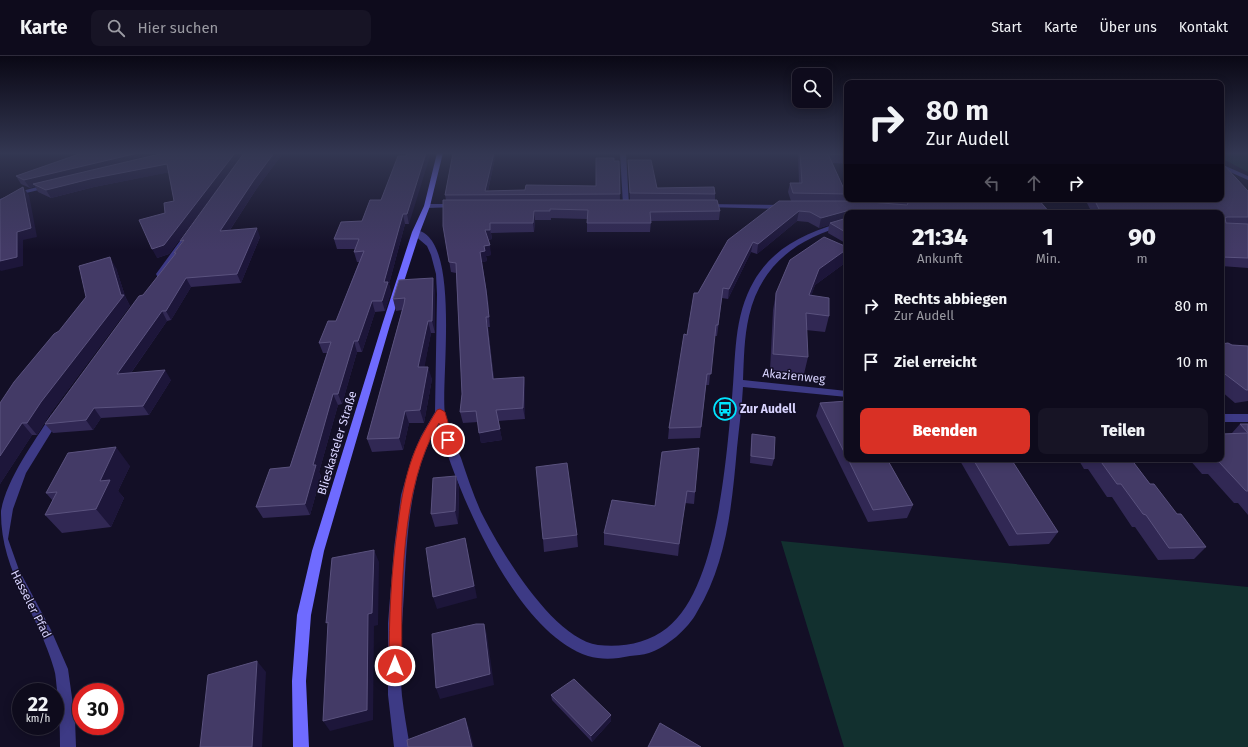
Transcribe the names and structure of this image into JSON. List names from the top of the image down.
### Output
{
  "streets": {
    "main road": ["Blieskasteler Straße"],
    "street": ["Akazienweg", "Hasseler Pfad"]
  },
  "places": {
    "bus stop": ["Zur Audell"]
  },
  "page": {
    "header": "Karte",
    "search": "Hier suchen",
    "nav": [
      "Start",
      "Karte",
      "Über uns",
      "Kontakt"
    ],
    "turn": ["80 m", "Zur Audell"],
    "eta": [
      "21:34",
      "Ankunft",
      "1",
      "Min.",
      "90",
      "m"
    ],
    "list": [
      {
        "name": "Rechts abbiegen",
        "note": "Zur Audell",
        "value": "80 m"
      },
      {
        "name": "Ziel erreicht",
        "value": "10 m"
      }
    ],
    "buttons": ["Beenden", "Teilen"],
    "speed": "22 km/h",
    "limit": "30"
  }
}
